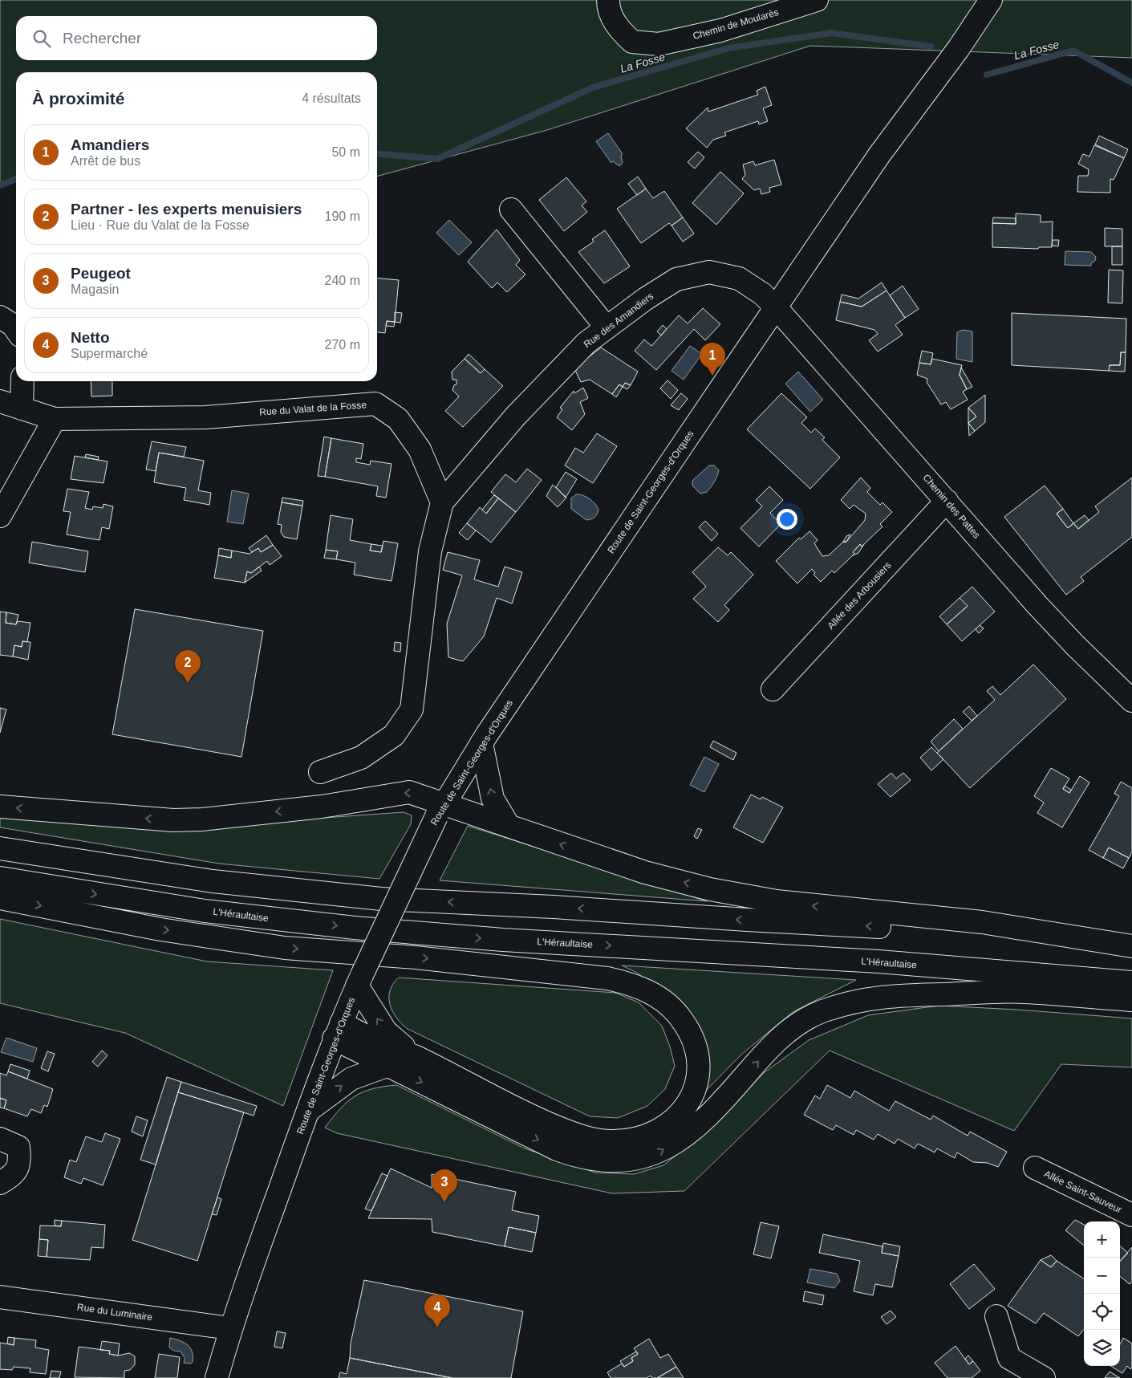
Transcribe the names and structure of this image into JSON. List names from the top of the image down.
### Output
{
  "streets": {
    "main road": [
      "Chemin de Moularès",
      "Rue des Amandiers",
      "Rue du Valat de la Fosse",
      "Route de Saint-Georges-d'Orques",
      "Chemin des Pattes",
      "Allée des Arbousiers",
      "L'Héraultaise",
      "Allée Saint-Sauveur",
      "Rue du Luminaire"
    ]
  },
  "crossings": [
    ["Rue des Amandiers", "Rue du Valat de la Fosse"],
    ["Rue des Amandiers", "Route de Saint-Georges-d'Orques"],
    ["Rue des Amandiers", "Chemin des Pattes"],
    ["Route de Saint-Georges-d'Orques", "Chemin des Pattes"],
    ["Route de Saint-Georges-d'Orques", "Rue du Luminaire"],
    ["Chemin des Pattes", "Allée des Arbousiers"]
  ],
  "water": ["La Fosse"],
  "page": {
    "search": "Rechercher",
    "heading": ["À proximité", "4 résultats"],
    "list": [
      {
        "mark": "1",
        "name": "Amandiers",
        "note": "Arrêt de bus",
        "value": "50 m"
      },
      {
        "mark": "2",
        "name": "Partner - les experts menuisiers",
        "note": "Lieu · Rue du Valat de la Fosse",
        "value": "190 m"
      },
      {
        "mark": "3",
        "name": "Peugeot",
        "note": "Magasin",
        "value": "240 m"
      },
      {
        "mark": "4",
        "name": "Netto",
        "note": "Supermarché",
        "value": "270 m"
      }
    ],
    "pins": [
      "1",
      "2",
      "3",
      "4"
    ],
    "map_buttons": ["+", "−"]
  }
}
